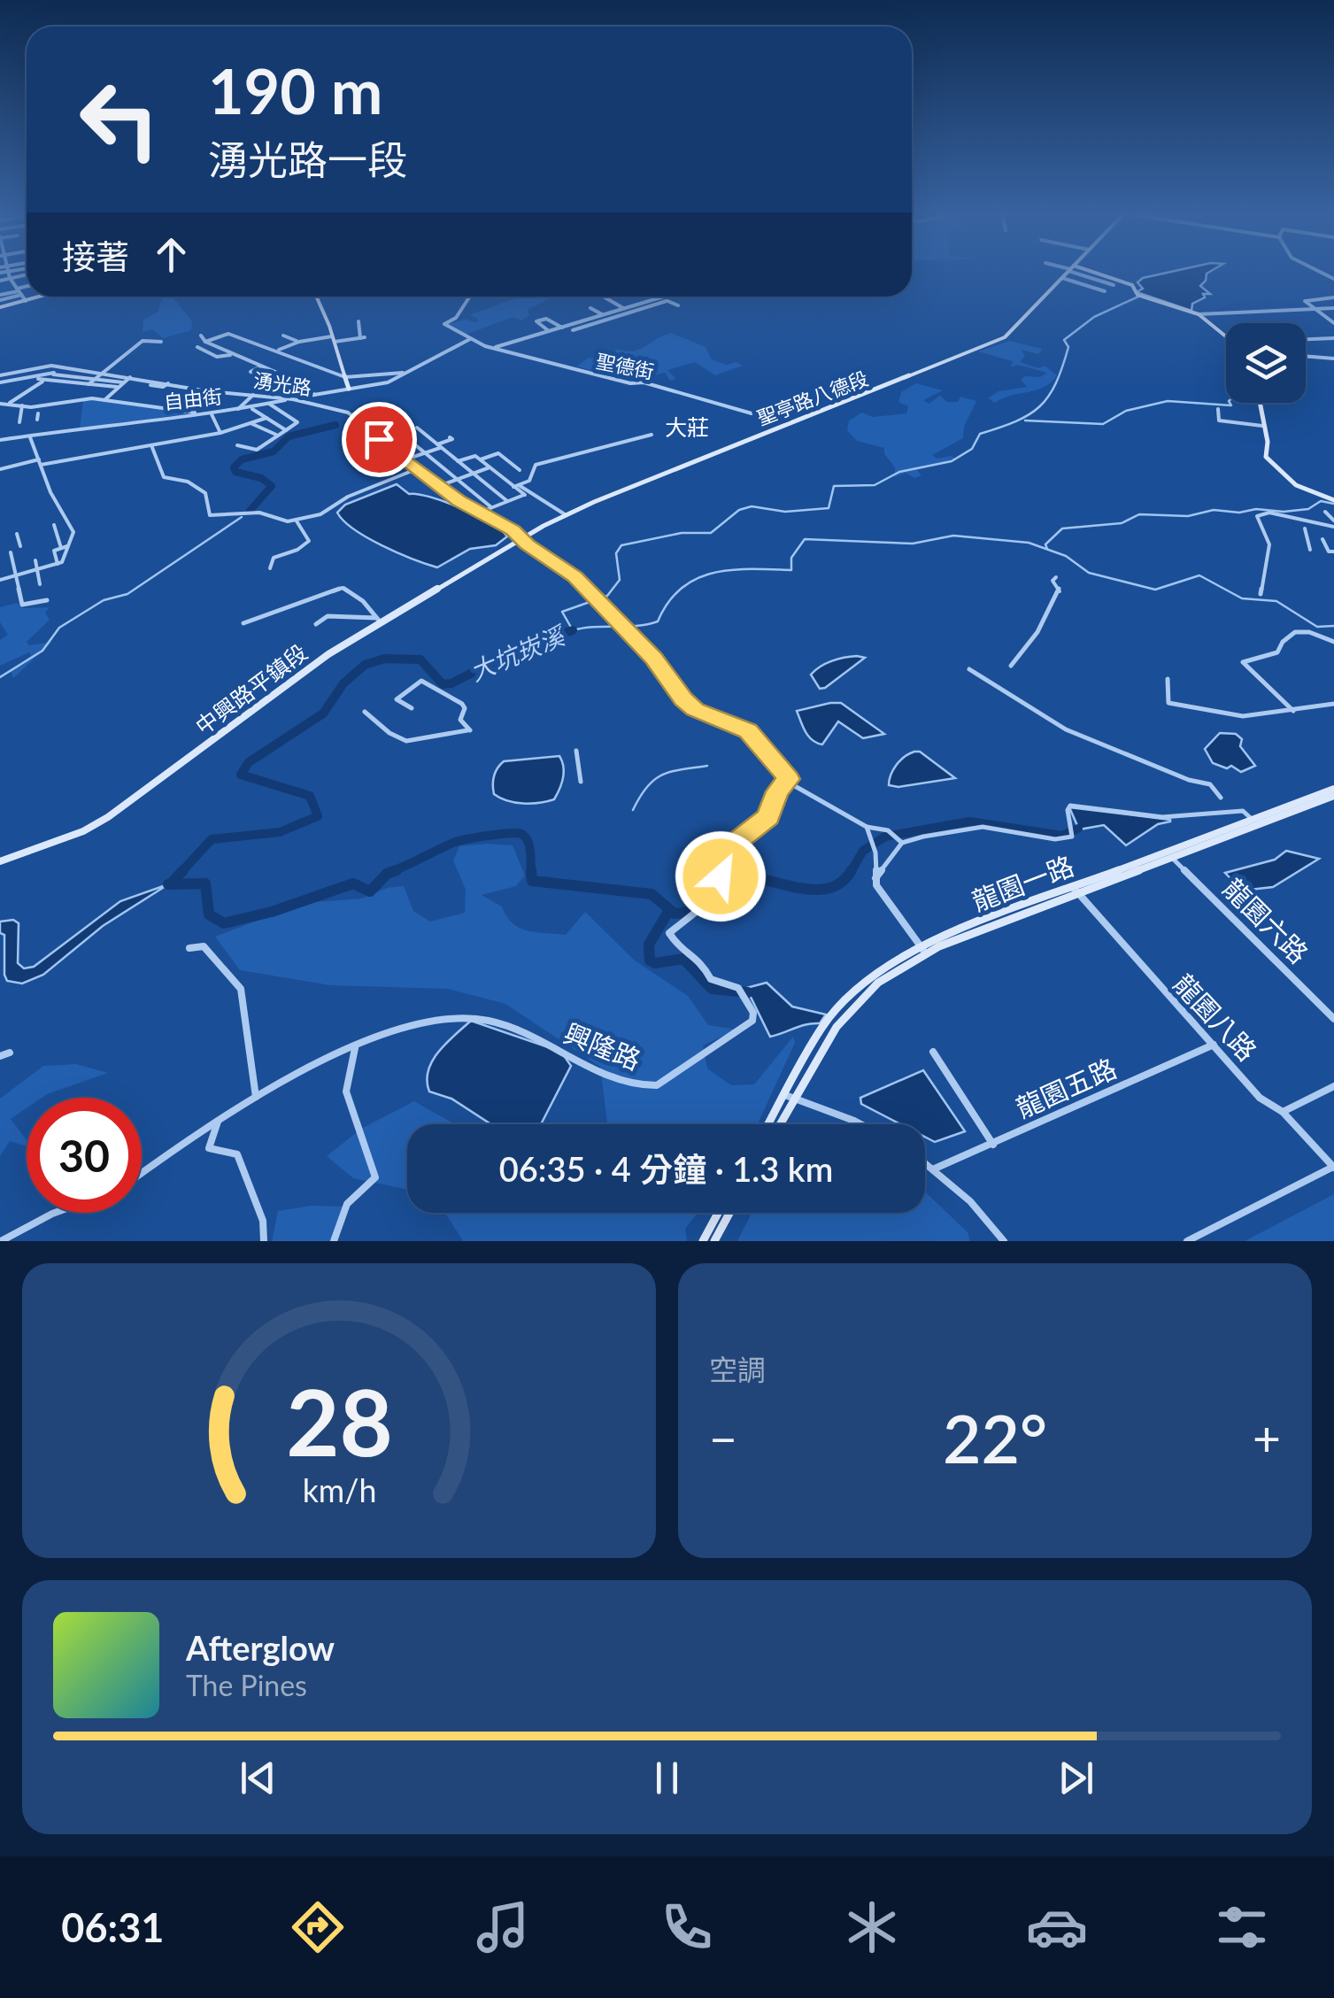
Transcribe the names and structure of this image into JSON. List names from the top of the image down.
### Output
{
  "streets": {
    "street": [
      "聖德街",
      "湧光路",
      "聖亭路八德段",
      "自由街",
      "中興路平鎮段",
      "龍園一路",
      "龍園六路",
      "龍園八路",
      "興隆路",
      "龍園五路"
    ]
  },
  "crossings": [
    ["聖德街", "自由街"],
    ["湧光路", "聖亭路八德段"],
    ["湧光路", "自由街"],
    ["湧光路", "中興路平鎮段"],
    ["湧光路", "興隆路"],
    ["聖亭路八德段", "中興路平鎮段"],
    ["龍園一路", "龍園六路"],
    ["龍園一路", "龍園八路"],
    ["龍園八路", "龍園五路"]
  ],
  "districts": ["大莊"],
  "water": ["大坑崁溪"],
  "page": {
    "turn": ["190 m", "湧光路一段"],
    "then": "接著",
    "limit": "30",
    "trip": "06:35 · 4 分鐘 · 1.3 km",
    "tile": "空調",
    "heat": ["−", "22°", "+"],
    "song": ["Afterglow", "The Pines"],
    "tabs": "06:31",
    "gauge": ["28", "km/h"]
  }
}
